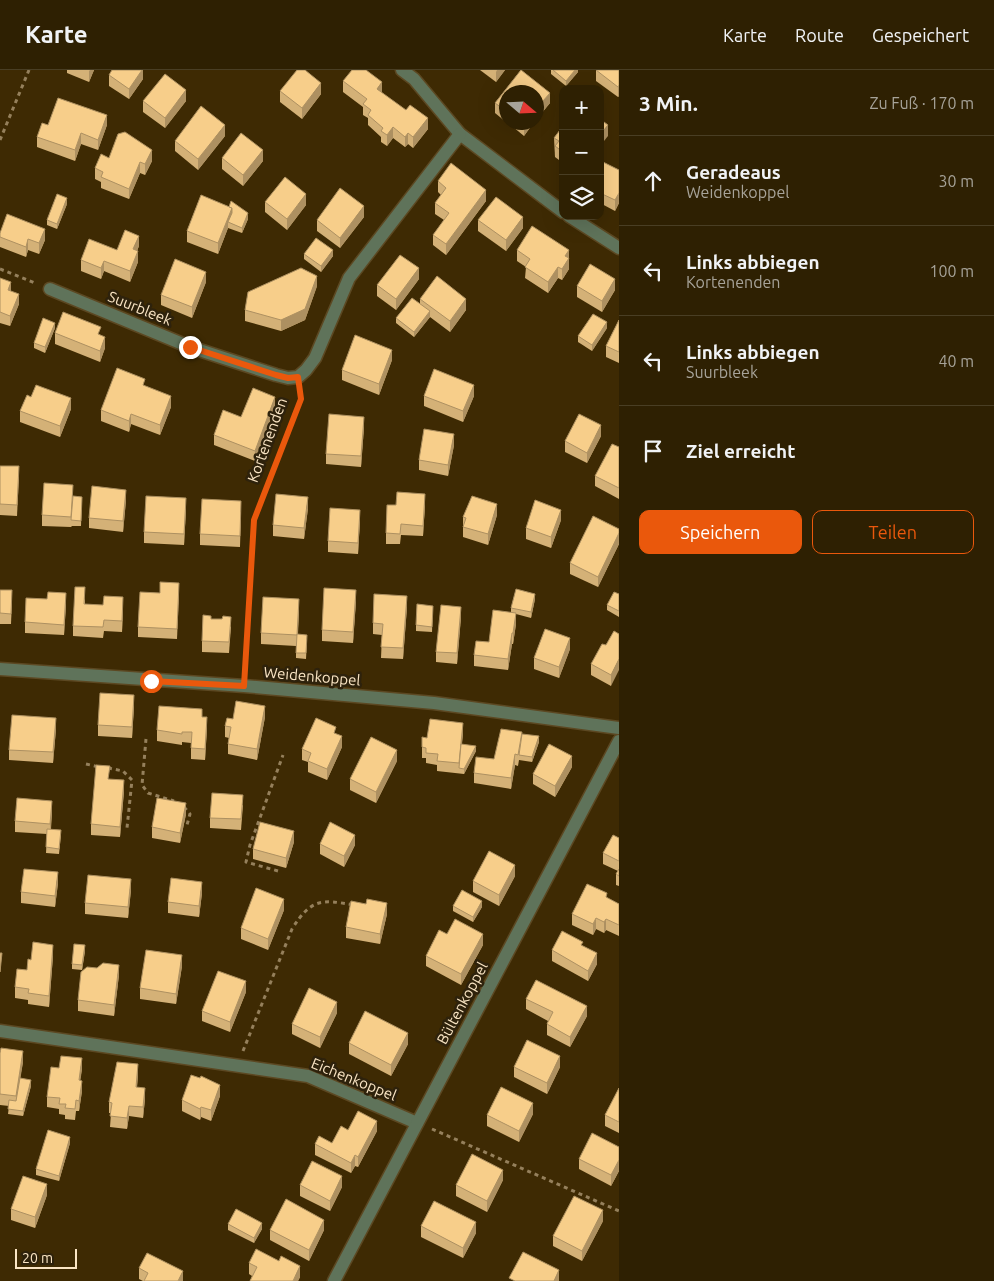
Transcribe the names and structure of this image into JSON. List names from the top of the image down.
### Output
{
  "streets": {
    "street": [
      "Suurbleek",
      "Weidenkoppel",
      "Bültenkoppel",
      "Eichenkoppel"
    ],
    "path": ["Kortenenden"]
  },
  "crossings": [
    ["Suurbleek", "Kortenenden"],
    ["Kortenenden", "Weidenkoppel"],
    ["Bültenkoppel", "Eichenkoppel"]
  ],
  "scale_bar": "20 m",
  "north": "right",
  "page": {
    "header": "Karte",
    "nav": ["Karte", "Route", "Gespeichert"],
    "heading": ["3 Min.", "Zu Fuß · 170 m"],
    "map_buttons": ["+", "−"],
    "list": [
      ["Geradeaus", "Weidenkoppel", "30 m"],
      ["Links abbiegen", "Kortenenden", "100 m"],
      ["Links abbiegen", "Suurbleek", "40 m"],
      "Ziel erreicht"
    ],
    "buttons": ["Speichern", "Teilen"],
    "scale": "20 m"
  }
}
